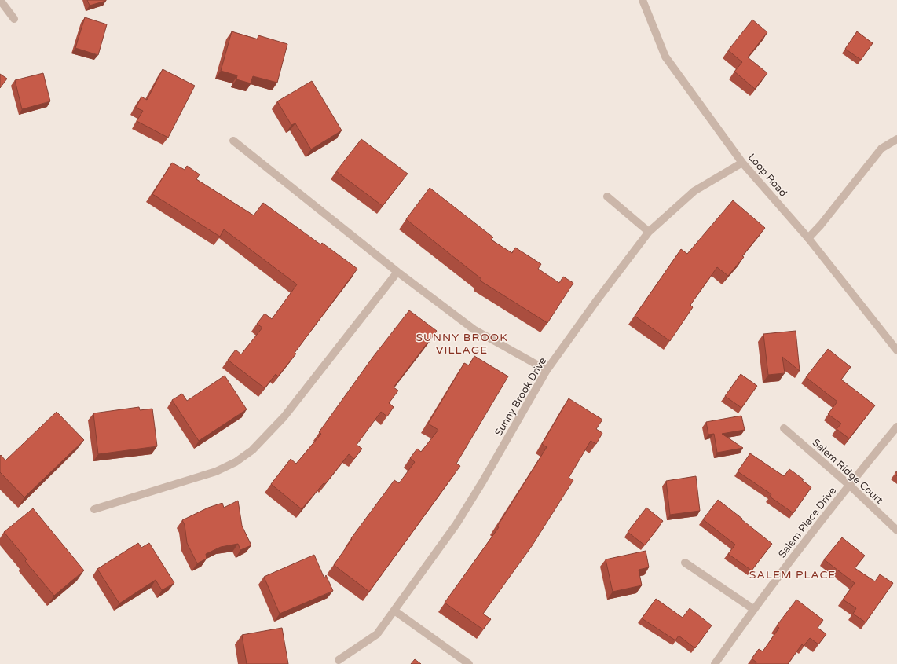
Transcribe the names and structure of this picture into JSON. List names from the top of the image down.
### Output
{
  "streets": {
    "street": [
      "Loop Road",
      "Sunny Brook Drive",
      "Salem Ridge Court",
      "Salem Place Drive"
    ]
  },
  "crossings": [
    ["Loop Road", "Sunny Brook Drive"],
    ["Salem Ridge Court", "Salem Place Drive"]
  ],
  "districts": ["SUNNY BROOK VILLAGE", "SALEM PLACE"]
}
